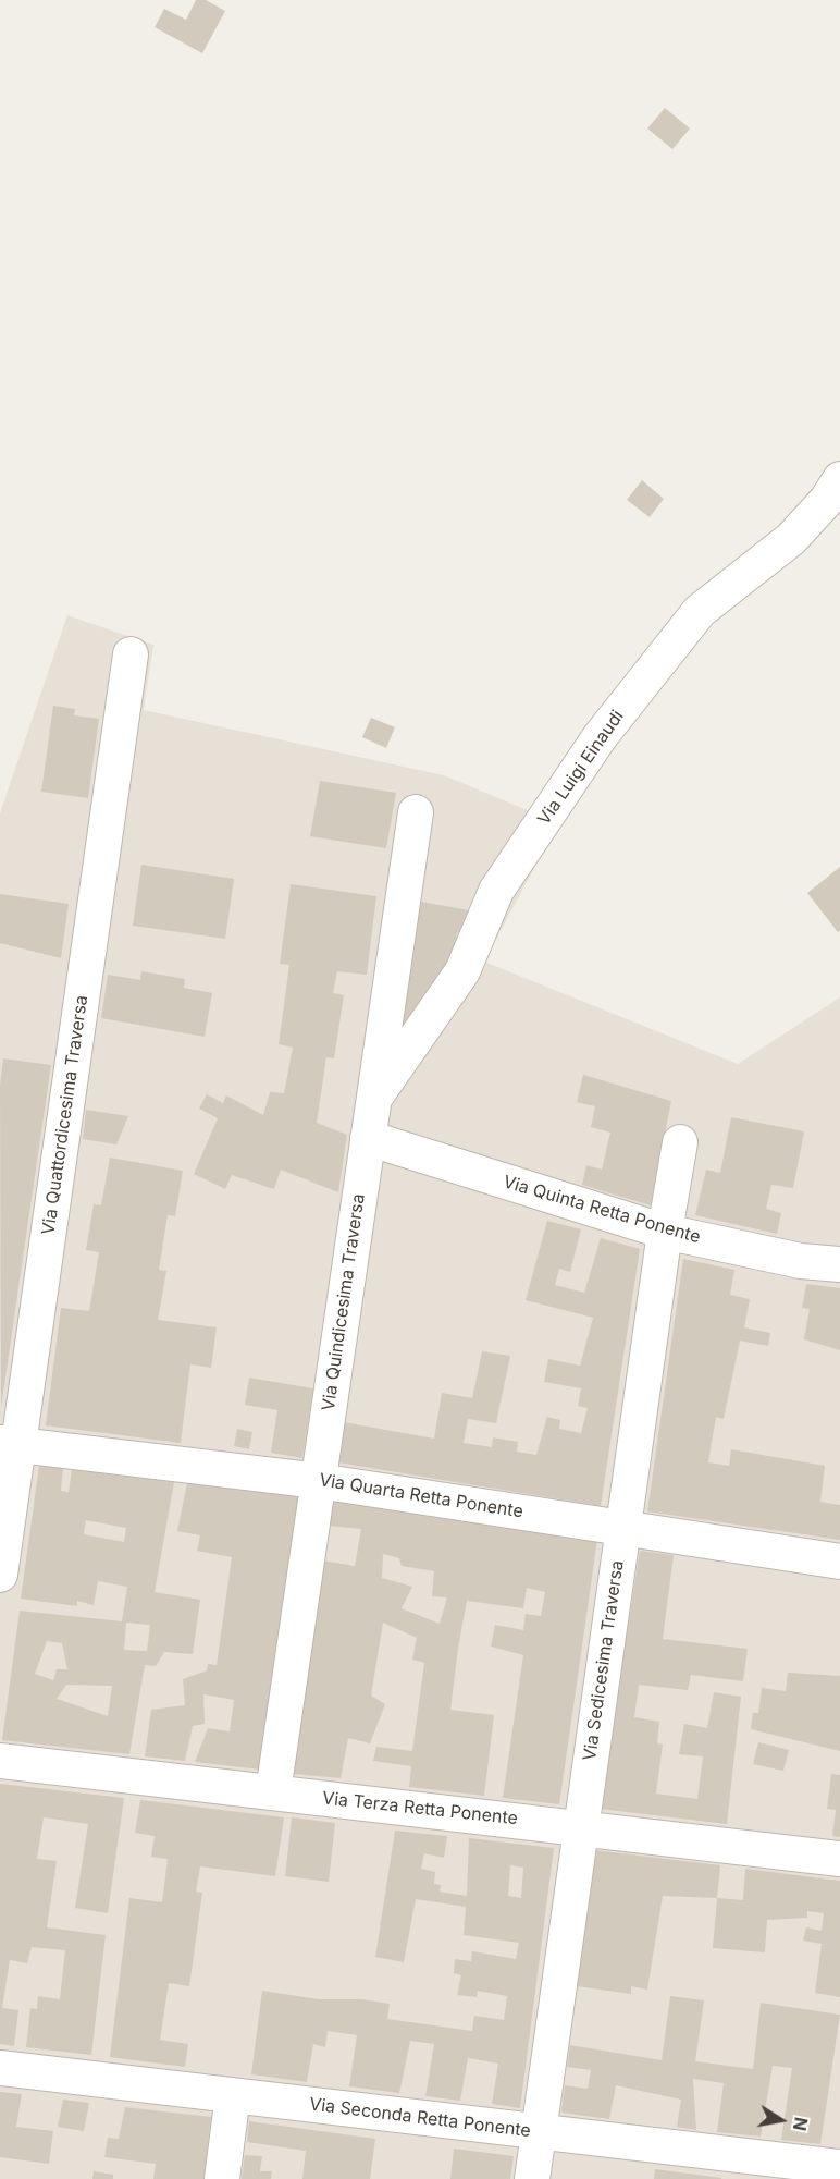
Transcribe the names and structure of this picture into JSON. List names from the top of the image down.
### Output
{
  "streets": {
    "street": [
      "Via Luigi Einaudi",
      "Via Quattordicesima Traversa",
      "Via Quinta Retta Ponente",
      "Via Quindicesima Traversa",
      "Via Quarta Retta Ponente",
      "Via Sedicesima Traversa",
      "Via Terza Retta Ponente",
      "Via Seconda Retta Ponente"
    ]
  },
  "crossings": [
    ["Via Luigi Einaudi", "Via Quindicesima Traversa"],
    ["Via Quattordicesima Traversa", "Via Quarta Retta Ponente"],
    ["Via Quinta Retta Ponente", "Via Quindicesima Traversa"],
    ["Via Quinta Retta Ponente", "Via Sedicesima Traversa"],
    ["Via Quindicesima Traversa", "Via Quarta Retta Ponente"],
    ["Via Quindicesima Traversa", "Via Terza Retta Ponente"],
    ["Via Quarta Retta Ponente", "Via Sedicesima Traversa"],
    ["Via Sedicesima Traversa", "Via Terza Retta Ponente"],
    ["Via Sedicesima Traversa", "Via Seconda Retta Ponente"]
  ],
  "north": "right"
}
